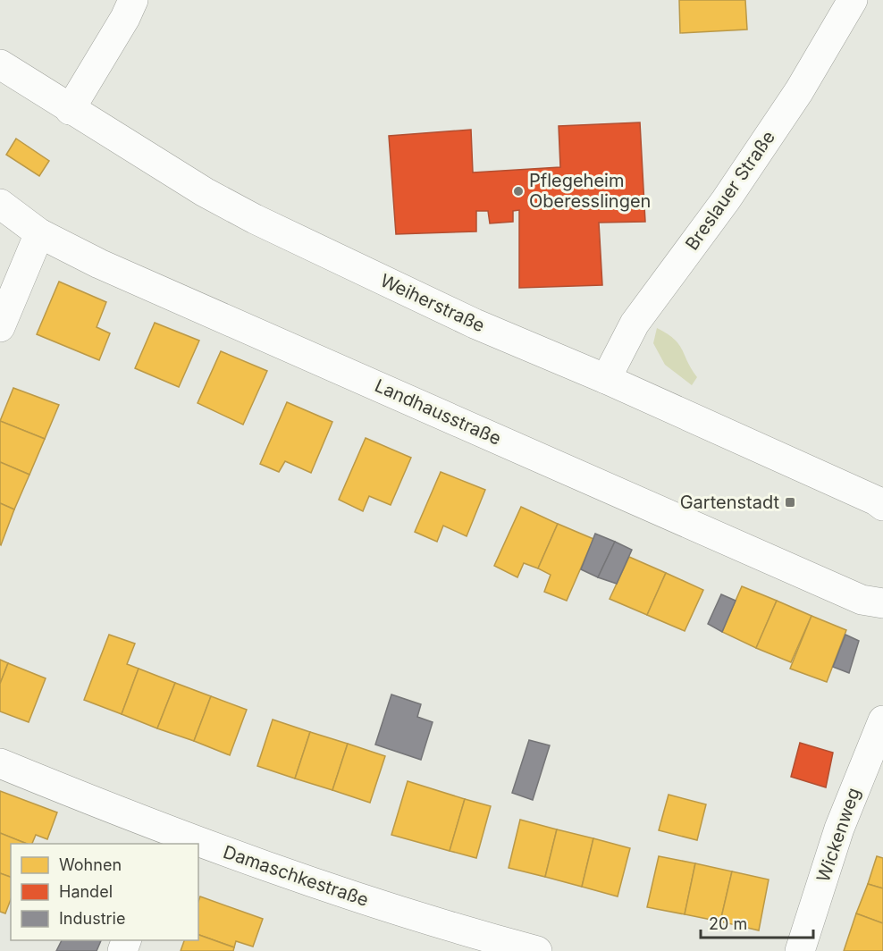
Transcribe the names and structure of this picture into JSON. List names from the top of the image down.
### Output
{
  "streets": {
    "street": [
      "Breslauer Straße",
      "Weiherstraße",
      "Landhausstraße",
      "Wickenweg",
      "Damaschkestraße"
    ]
  },
  "crossings": [
    ["Breslauer Straße", "Weiherstraße"]
  ],
  "places": {
    "other": ["Pflegeheim Oberesslingen"],
    "transit": ["Gartenstadt"]
  },
  "legend": ["Wohnen", "Handel", "Industrie"],
  "scale_bar": "20 m"
}
